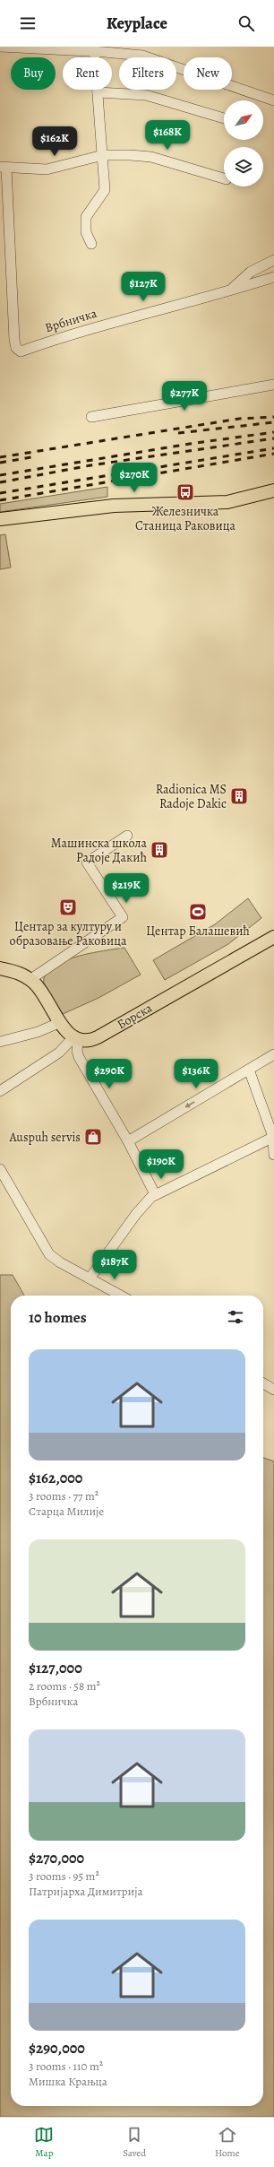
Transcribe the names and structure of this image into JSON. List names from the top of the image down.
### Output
{
  "streets": {
    "main road": ["Борска"],
    "street": ["Врбничка"]
  },
  "places": {
    "bus stop": ["Железничка Станица Раковица"],
    "building": ["Radionica MS Radoje Dakic", "Машинска школа Радоје Дакић"],
    "theatre": ["Центар за културу и образовање Раковица"],
    "sports": ["Центар Балашевић"],
    "shop": ["Auspuh servis"]
  },
  "north": "top right",
  "page": {
    "header": "Keyplace",
    "chip": [
      "Buy",
      "Rent",
      "Filters",
      "New"
    ],
    "price": [
      "$168K",
      "$162K",
      "$127K",
      "$277K",
      "$270K",
      "$219K",
      "$290K",
      "$136K",
      "$190K",
      "$187K"
    ],
    "heading": "10 homes",
    "list": [
      {
        "name": "$162,000",
        "note": "3 rooms · 77 m² · Старца Милије"
      },
      {
        "name": "$127,000",
        "note": "2 rooms · 58 m² · Врбничка"
      },
      {
        "name": "$270,000",
        "note": "3 rooms · 95 m² · Патријарха Димитрија"
      },
      {
        "name": "$290,000",
        "note": "3 rooms · 110 m² · Мишка Крањца"
      }
    ],
    "tabs": ["Map", "Saved", "Home"]
  }
}
